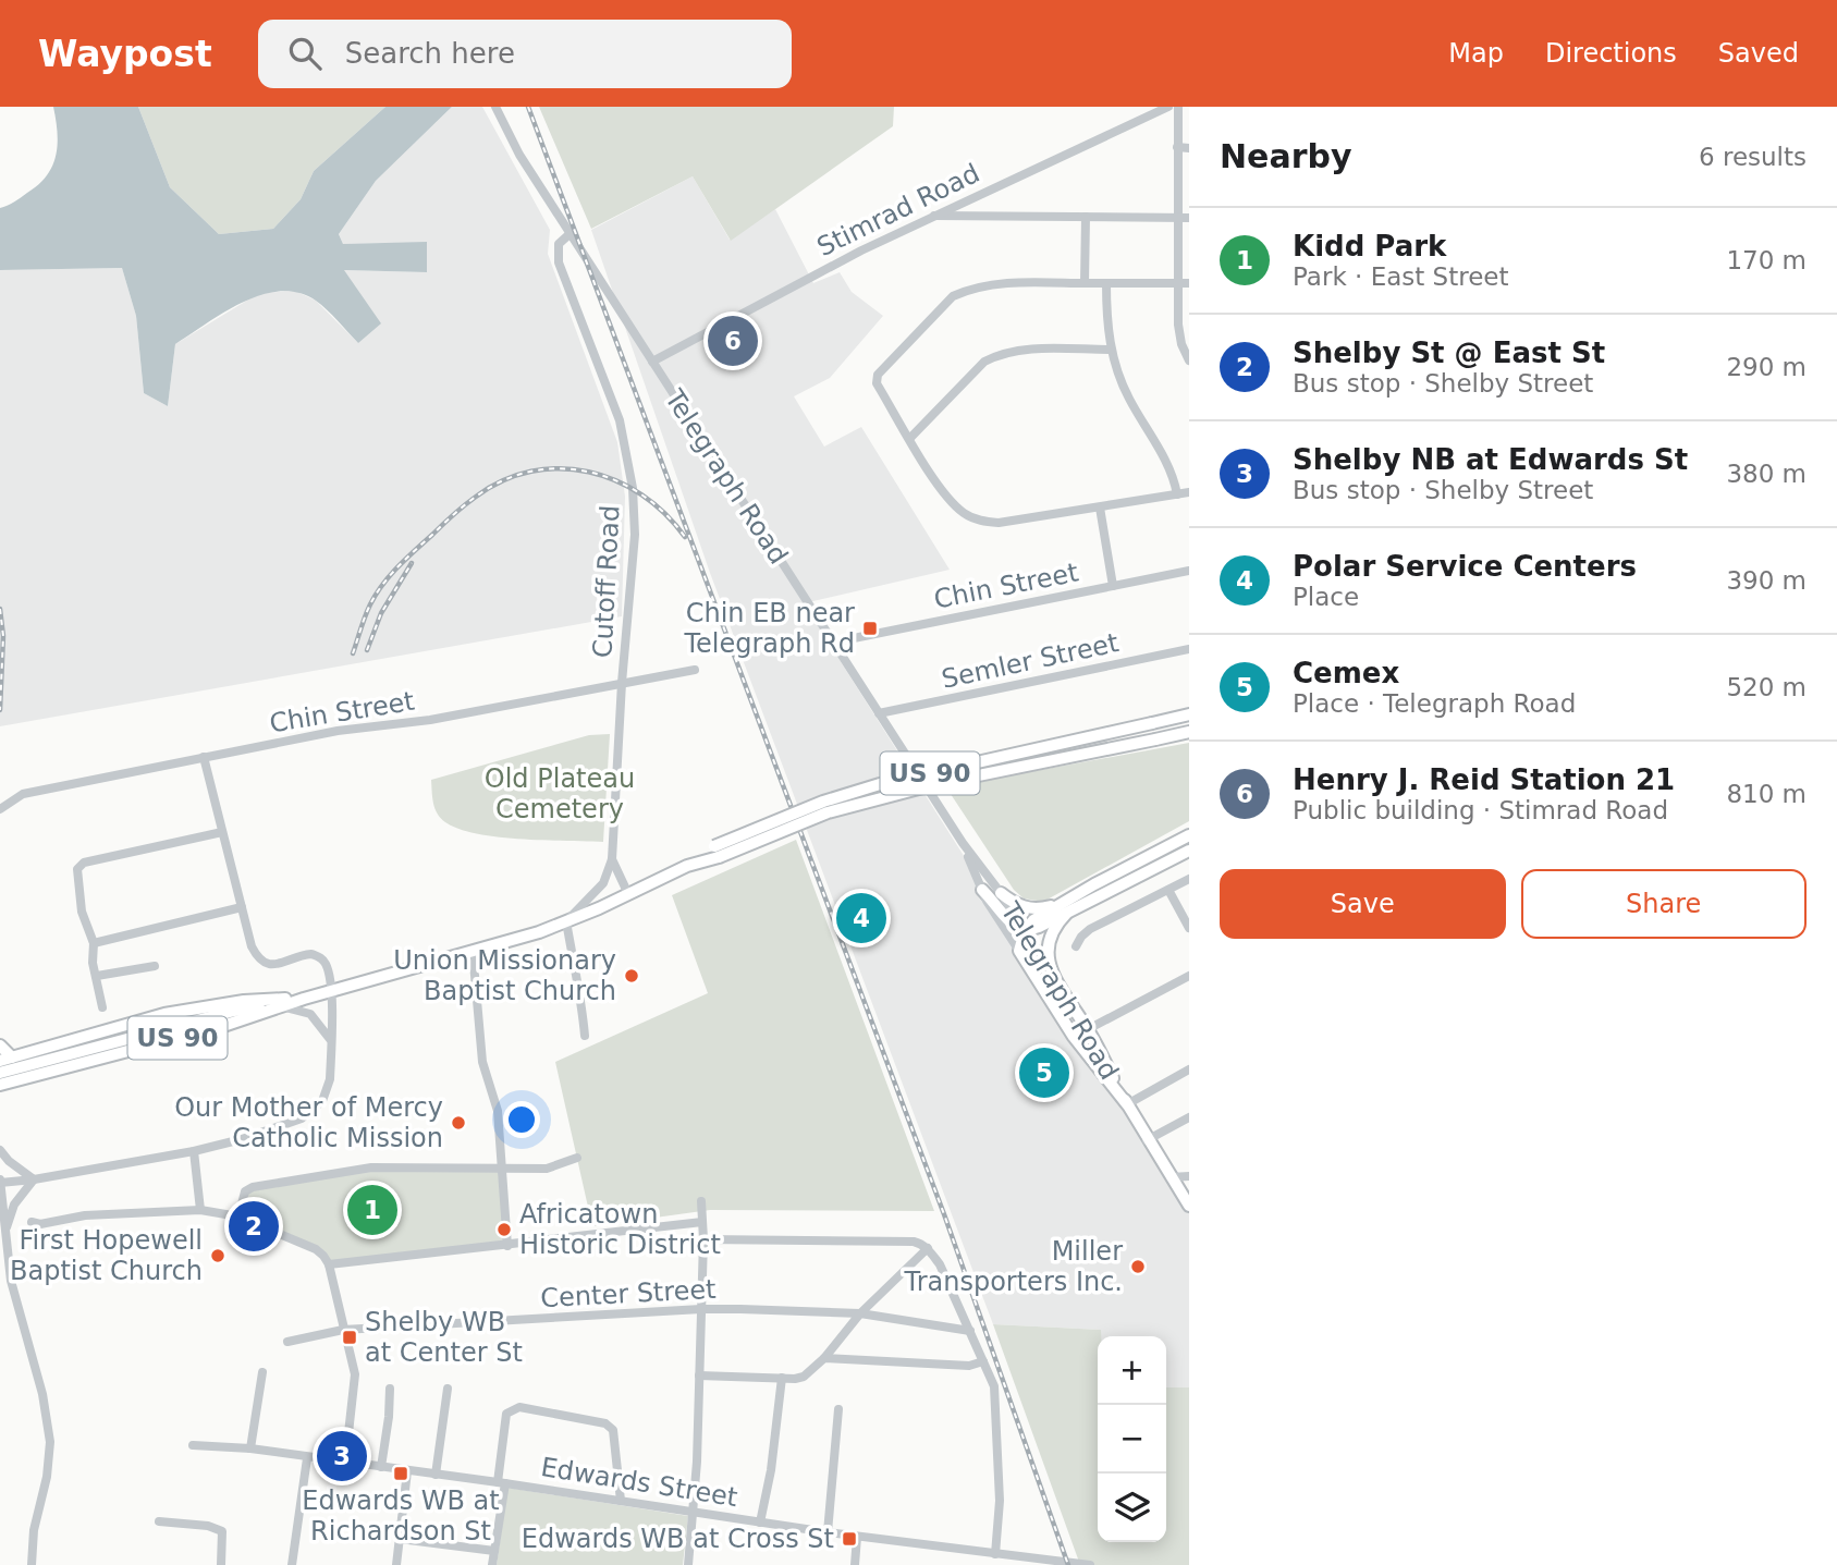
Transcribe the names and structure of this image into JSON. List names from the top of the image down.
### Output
{
  "streets": {
    "main road": ["Telegraph Road", "US 90"],
    "street": [
      "Stimrad Road",
      "Cutoff Road",
      "Chin Street",
      "Semler Street",
      "Center Street",
      "Edwards Street"
    ]
  },
  "crossings": [
    ["Stimrad Road", "Telegraph Road"],
    ["Telegraph Road", "Cutoff Road"],
    ["Telegraph Road", "Chin Street"],
    ["Telegraph Road", "Semler Street"],
    ["Cutoff Road", "Chin Street"],
    ["Cutoff Road", "US 90"]
  ],
  "parks": ["Old Plateau Cemetery"],
  "places": {
    "transit": [
      "Chin EB near Telegraph Rd",
      "Shelby WB at Center St",
      "Edwards WB at Richardson St",
      "Edwards WB at Cross St"
    ],
    "other": [
      "Union Missionary Baptist Church",
      "Our Mother of Mercy Catholic Mission",
      "Africatown Historic District",
      "First Hopewell Baptist Church",
      "Miller Transporters Inc."
    ]
  },
  "page": {
    "header": "Waypost",
    "search": "Search here",
    "nav": ["Map", "Directions", "Saved"],
    "heading": ["Nearby", "6 results"],
    "list": [
      {
        "mark": "1",
        "name": "Kidd Park",
        "note": "Park · East Street",
        "value": "170 m"
      },
      {
        "mark": "2",
        "name": "Shelby St @ East St",
        "note": "Bus stop · Shelby Street",
        "value": "290 m"
      },
      {
        "mark": "3",
        "name": "Shelby NB at Edwards St",
        "note": "Bus stop · Shelby Street",
        "value": "380 m"
      },
      {
        "mark": "4",
        "name": "Polar Service Centers",
        "note": "Place",
        "value": "390 m"
      },
      {
        "mark": "5",
        "name": "Cemex",
        "note": "Place · Telegraph Road",
        "value": "520 m"
      },
      {
        "mark": "6",
        "name": "Henry J. Reid Station 21",
        "note": "Public building · Stimrad Road",
        "value": "810 m"
      }
    ],
    "pins": [
      "6",
      "4",
      "5",
      "1",
      "2",
      "3"
    ],
    "buttons": ["Save", "Share"],
    "map_buttons": ["+", "−"]
  }
}
